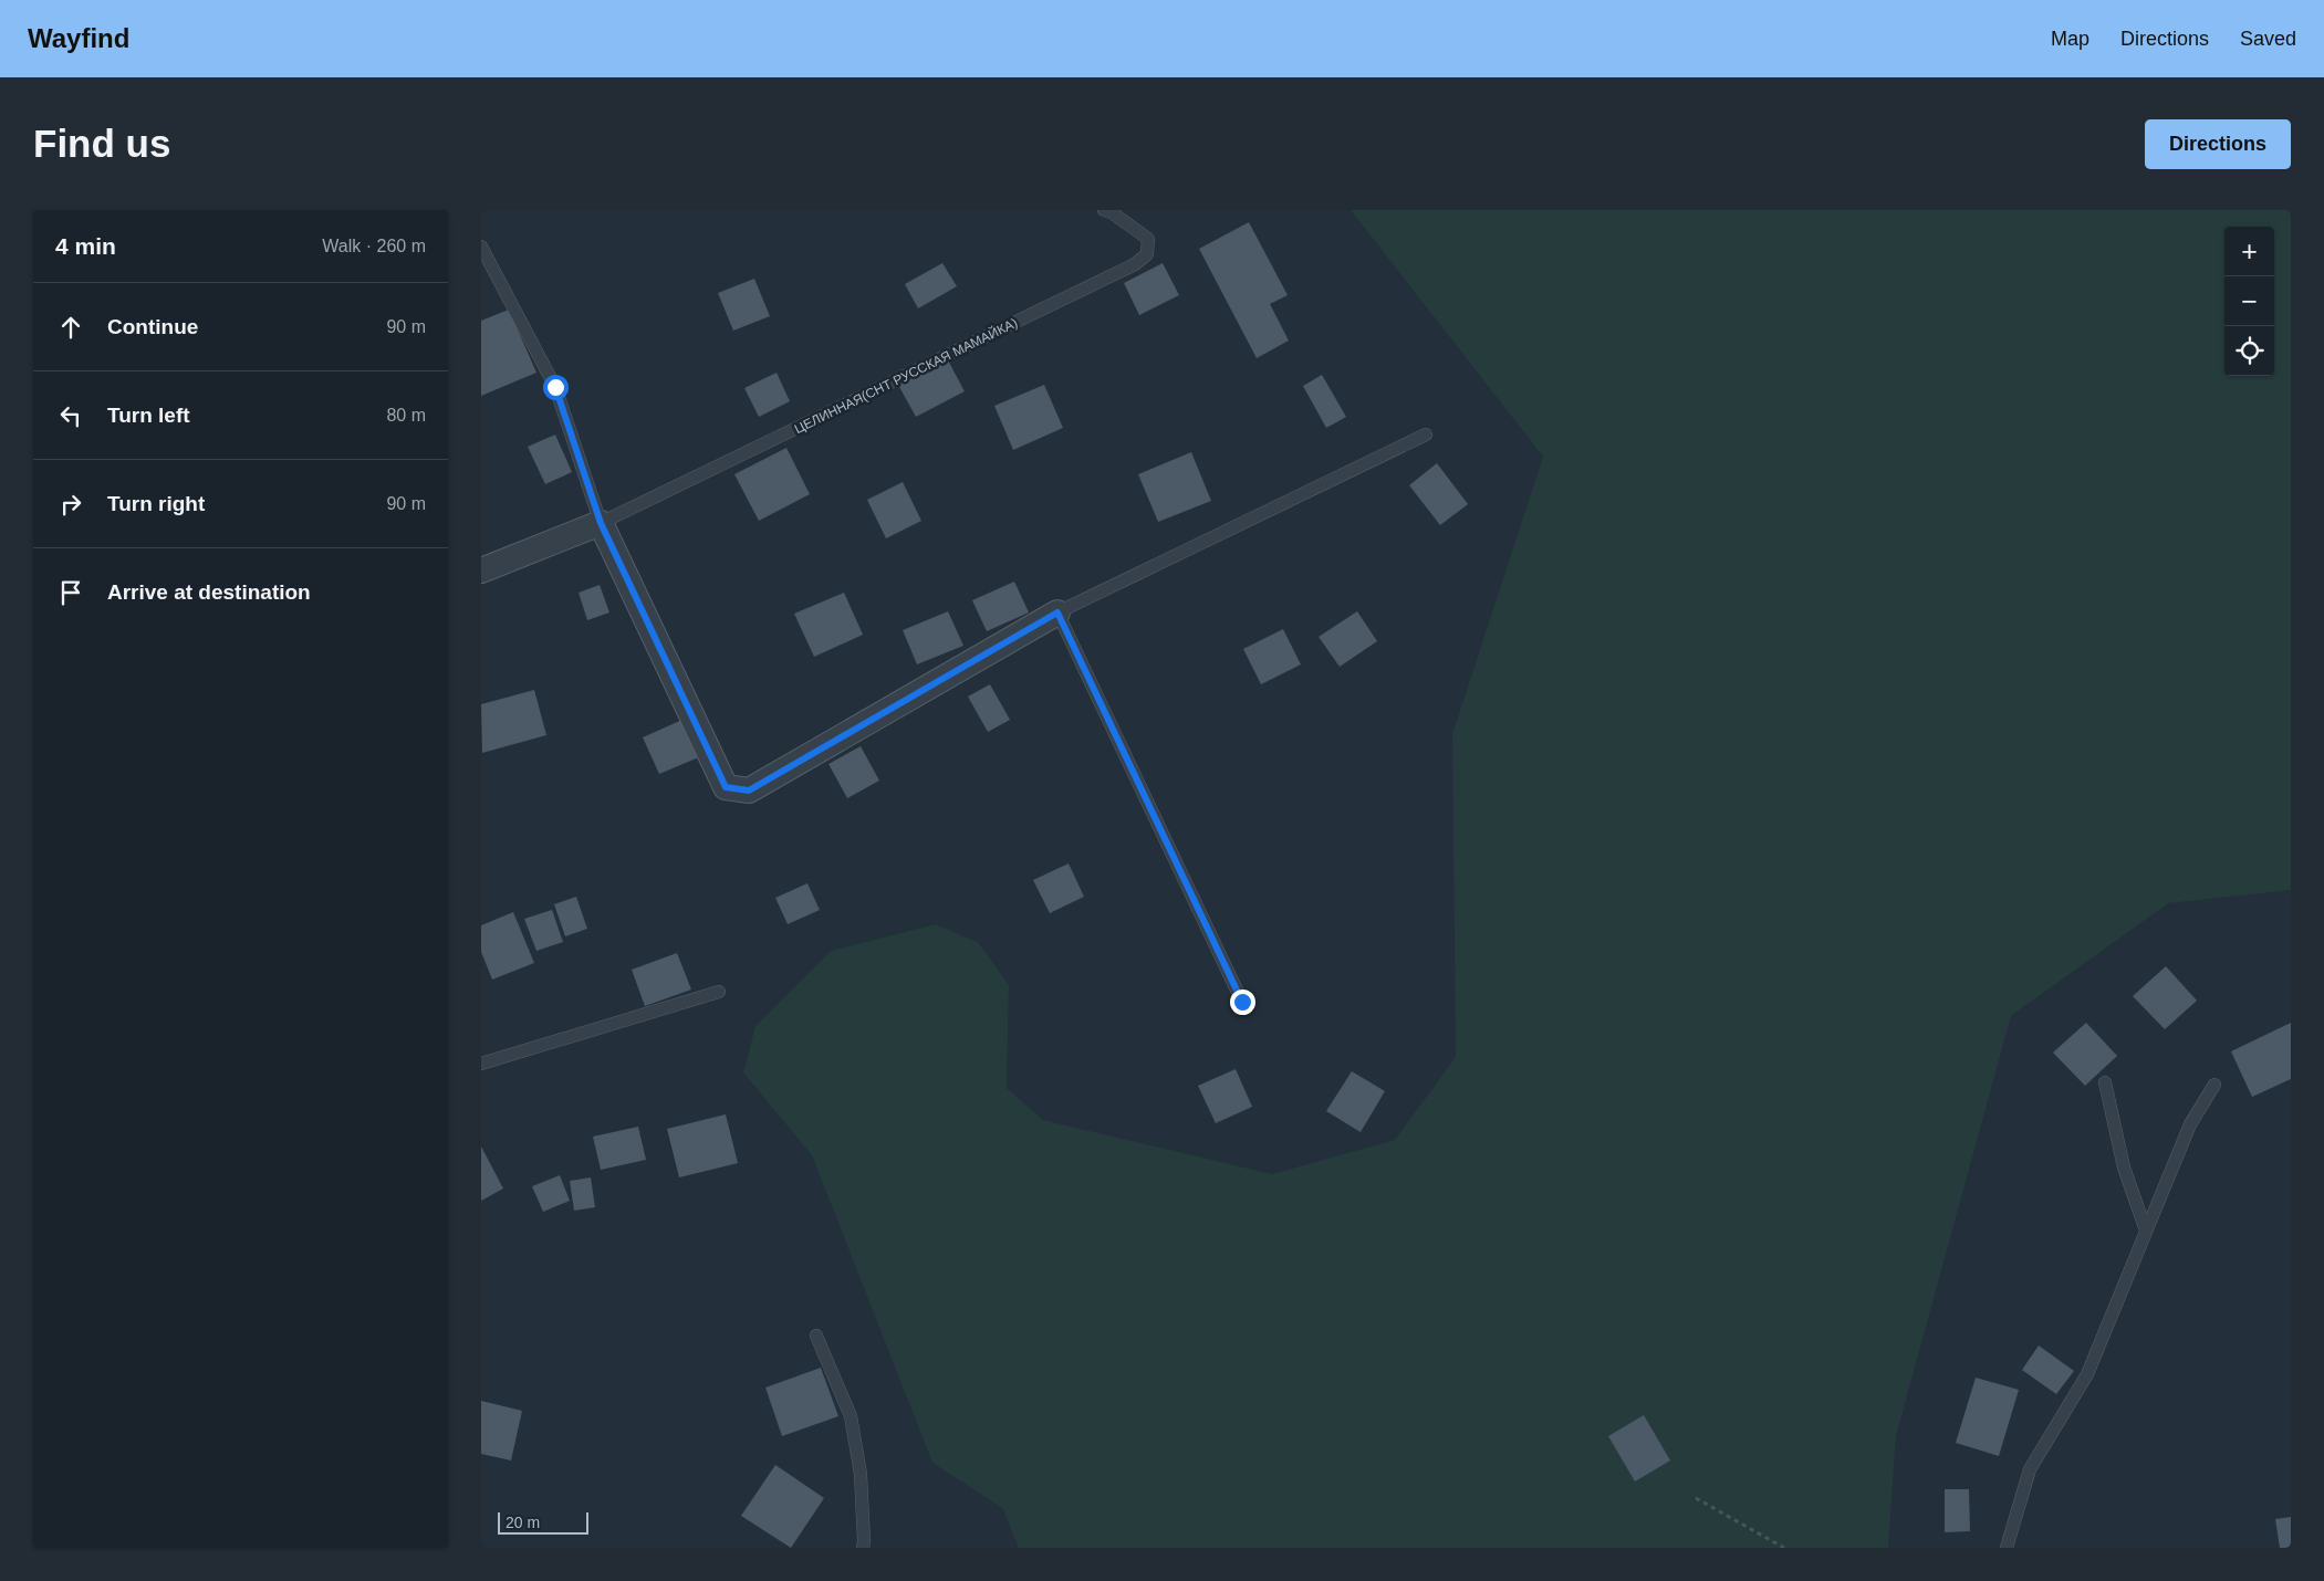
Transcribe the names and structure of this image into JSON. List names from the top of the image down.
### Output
{
  "streets": {
    "street": ["ЦЕЛИННАЯ(СНТ РУССКАЯ МАМАЙКА)"]
  },
  "scale_bar": "20 m",
  "page": {
    "header": "Wayfind",
    "nav": ["Map", "Directions", "Saved"],
    "buttons": "Directions",
    "title": "Find us",
    "heading": ["4 min", "Walk · 260 m"],
    "map_buttons": ["+", "−"],
    "list": [
      ["Continue", "90 m"],
      ["Turn left", "80 m"],
      ["Turn right", "90 m"],
      "Arrive at destination"
    ],
    "scale": "20 m"
  }
}
